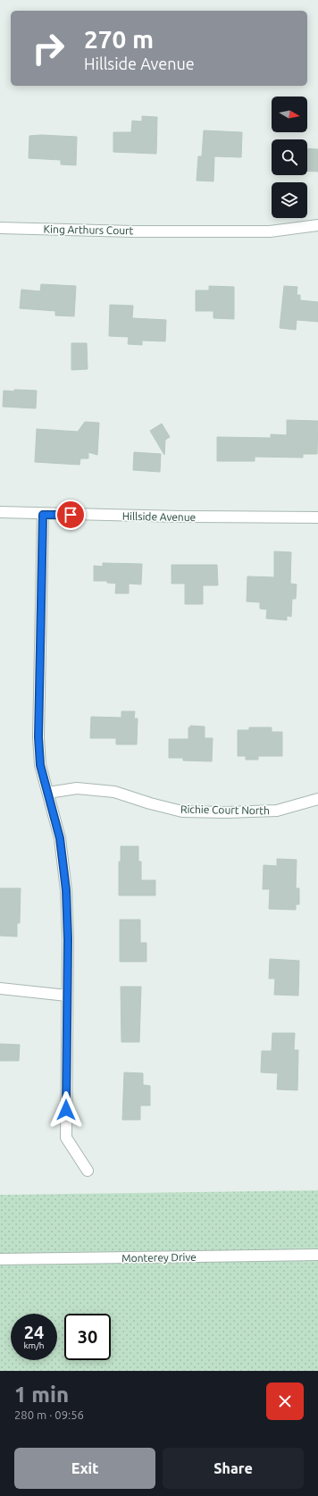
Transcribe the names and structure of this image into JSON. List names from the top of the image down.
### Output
{
  "streets": {
    "street": [
      "King Arthurs Court",
      "Hillside Avenue",
      "Richie Court North",
      "Monterey Drive"
    ]
  },
  "north": "right",
  "page": {
    "turn": ["270 m", "Hillside Avenue"],
    "speed": "24 km/h",
    "limit": "30",
    "heading": ["1 min", "280 m · 09:56"],
    "buttons": ["Exit", "Share"]
  }
}
